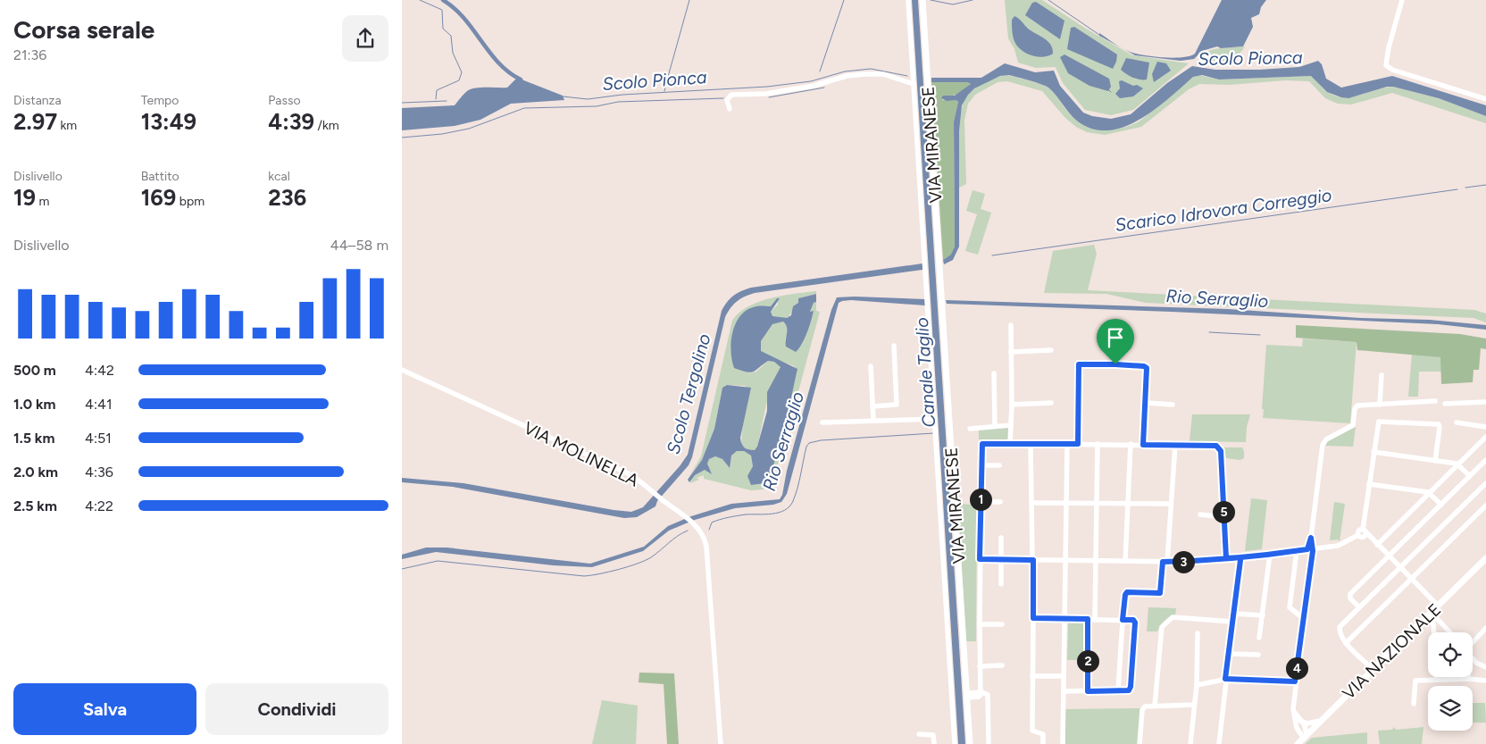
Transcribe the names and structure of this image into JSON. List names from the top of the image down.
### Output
{
  "streets": {
    "main road": ["VIA MIRANESE", "VIA NAZIONALE"],
    "street": ["VIA MOLINELLA"]
  },
  "water": [
    "Scolo Pionca",
    "Scarico Idrovora Correggio",
    "Rio Serraglio",
    "Canale Taglio",
    "Scolo Tergolino"
  ],
  "page": {
    "heading": ["Corsa serale", "21:36"],
    "stats": [
      ["Distanza", "2.97 km"],
      ["Tempo", "13:49"],
      ["Passo", "4:39 /km"],
      ["Dislivello", "19 m"],
      ["Battito", "169 bpm"],
      ["kcal", "236"]
    ],
    "chart": ["Dislivello", "44–58 m"],
    "list": [
      {
        "name": "500 m",
        "note": "4:42"
      },
      {
        "name": "1.0 km",
        "note": "4:41"
      },
      {
        "name": "1.5 km",
        "note": "4:51"
      },
      {
        "name": "2.0 km",
        "note": "4:36"
      },
      {
        "name": "2.5 km",
        "note": "4:22"
      }
    ],
    "pins": [
      "1",
      "5",
      "3",
      "2",
      "4"
    ],
    "buttons": ["Salva", "Condividi"]
  }
}
